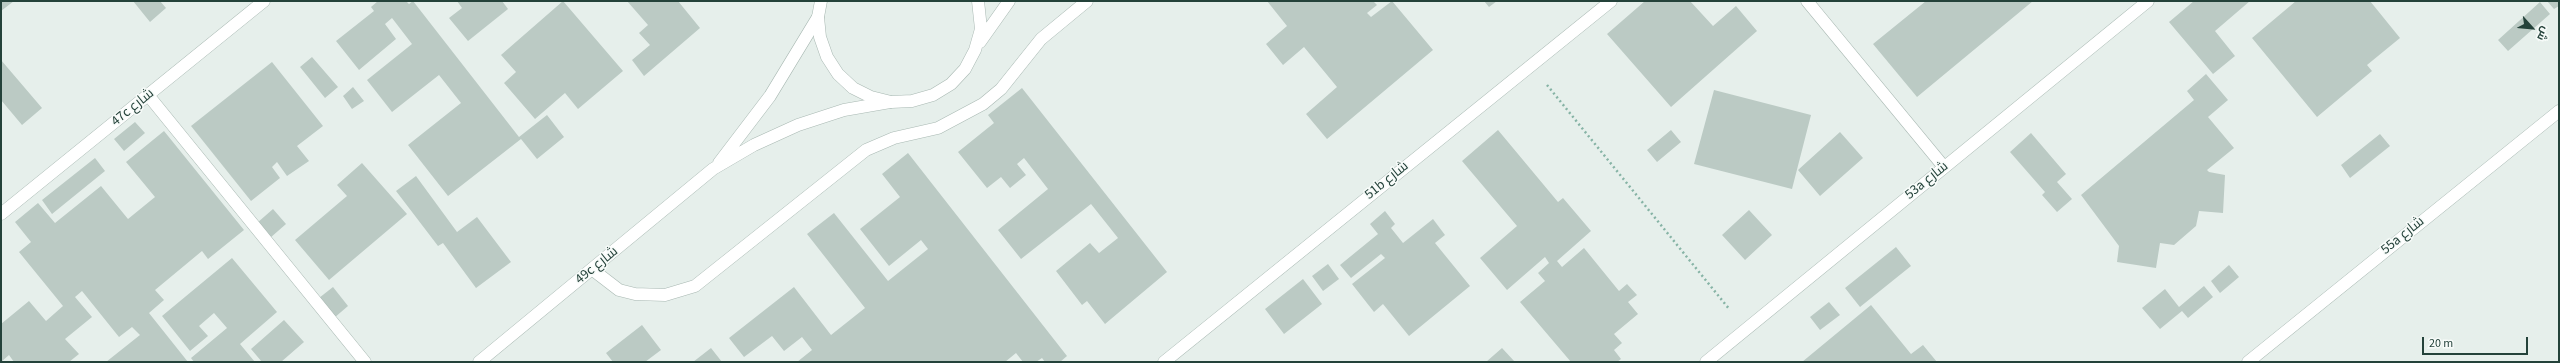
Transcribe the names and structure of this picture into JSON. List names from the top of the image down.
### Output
{
  "streets": {
    "street": [
      "47c شارع",
      "51b شارع",
      "53a شارع",
      "55a شارع",
      "49c شارع"
    ]
  },
  "scale_bar": "20 m",
  "north": "bottom right"
}
